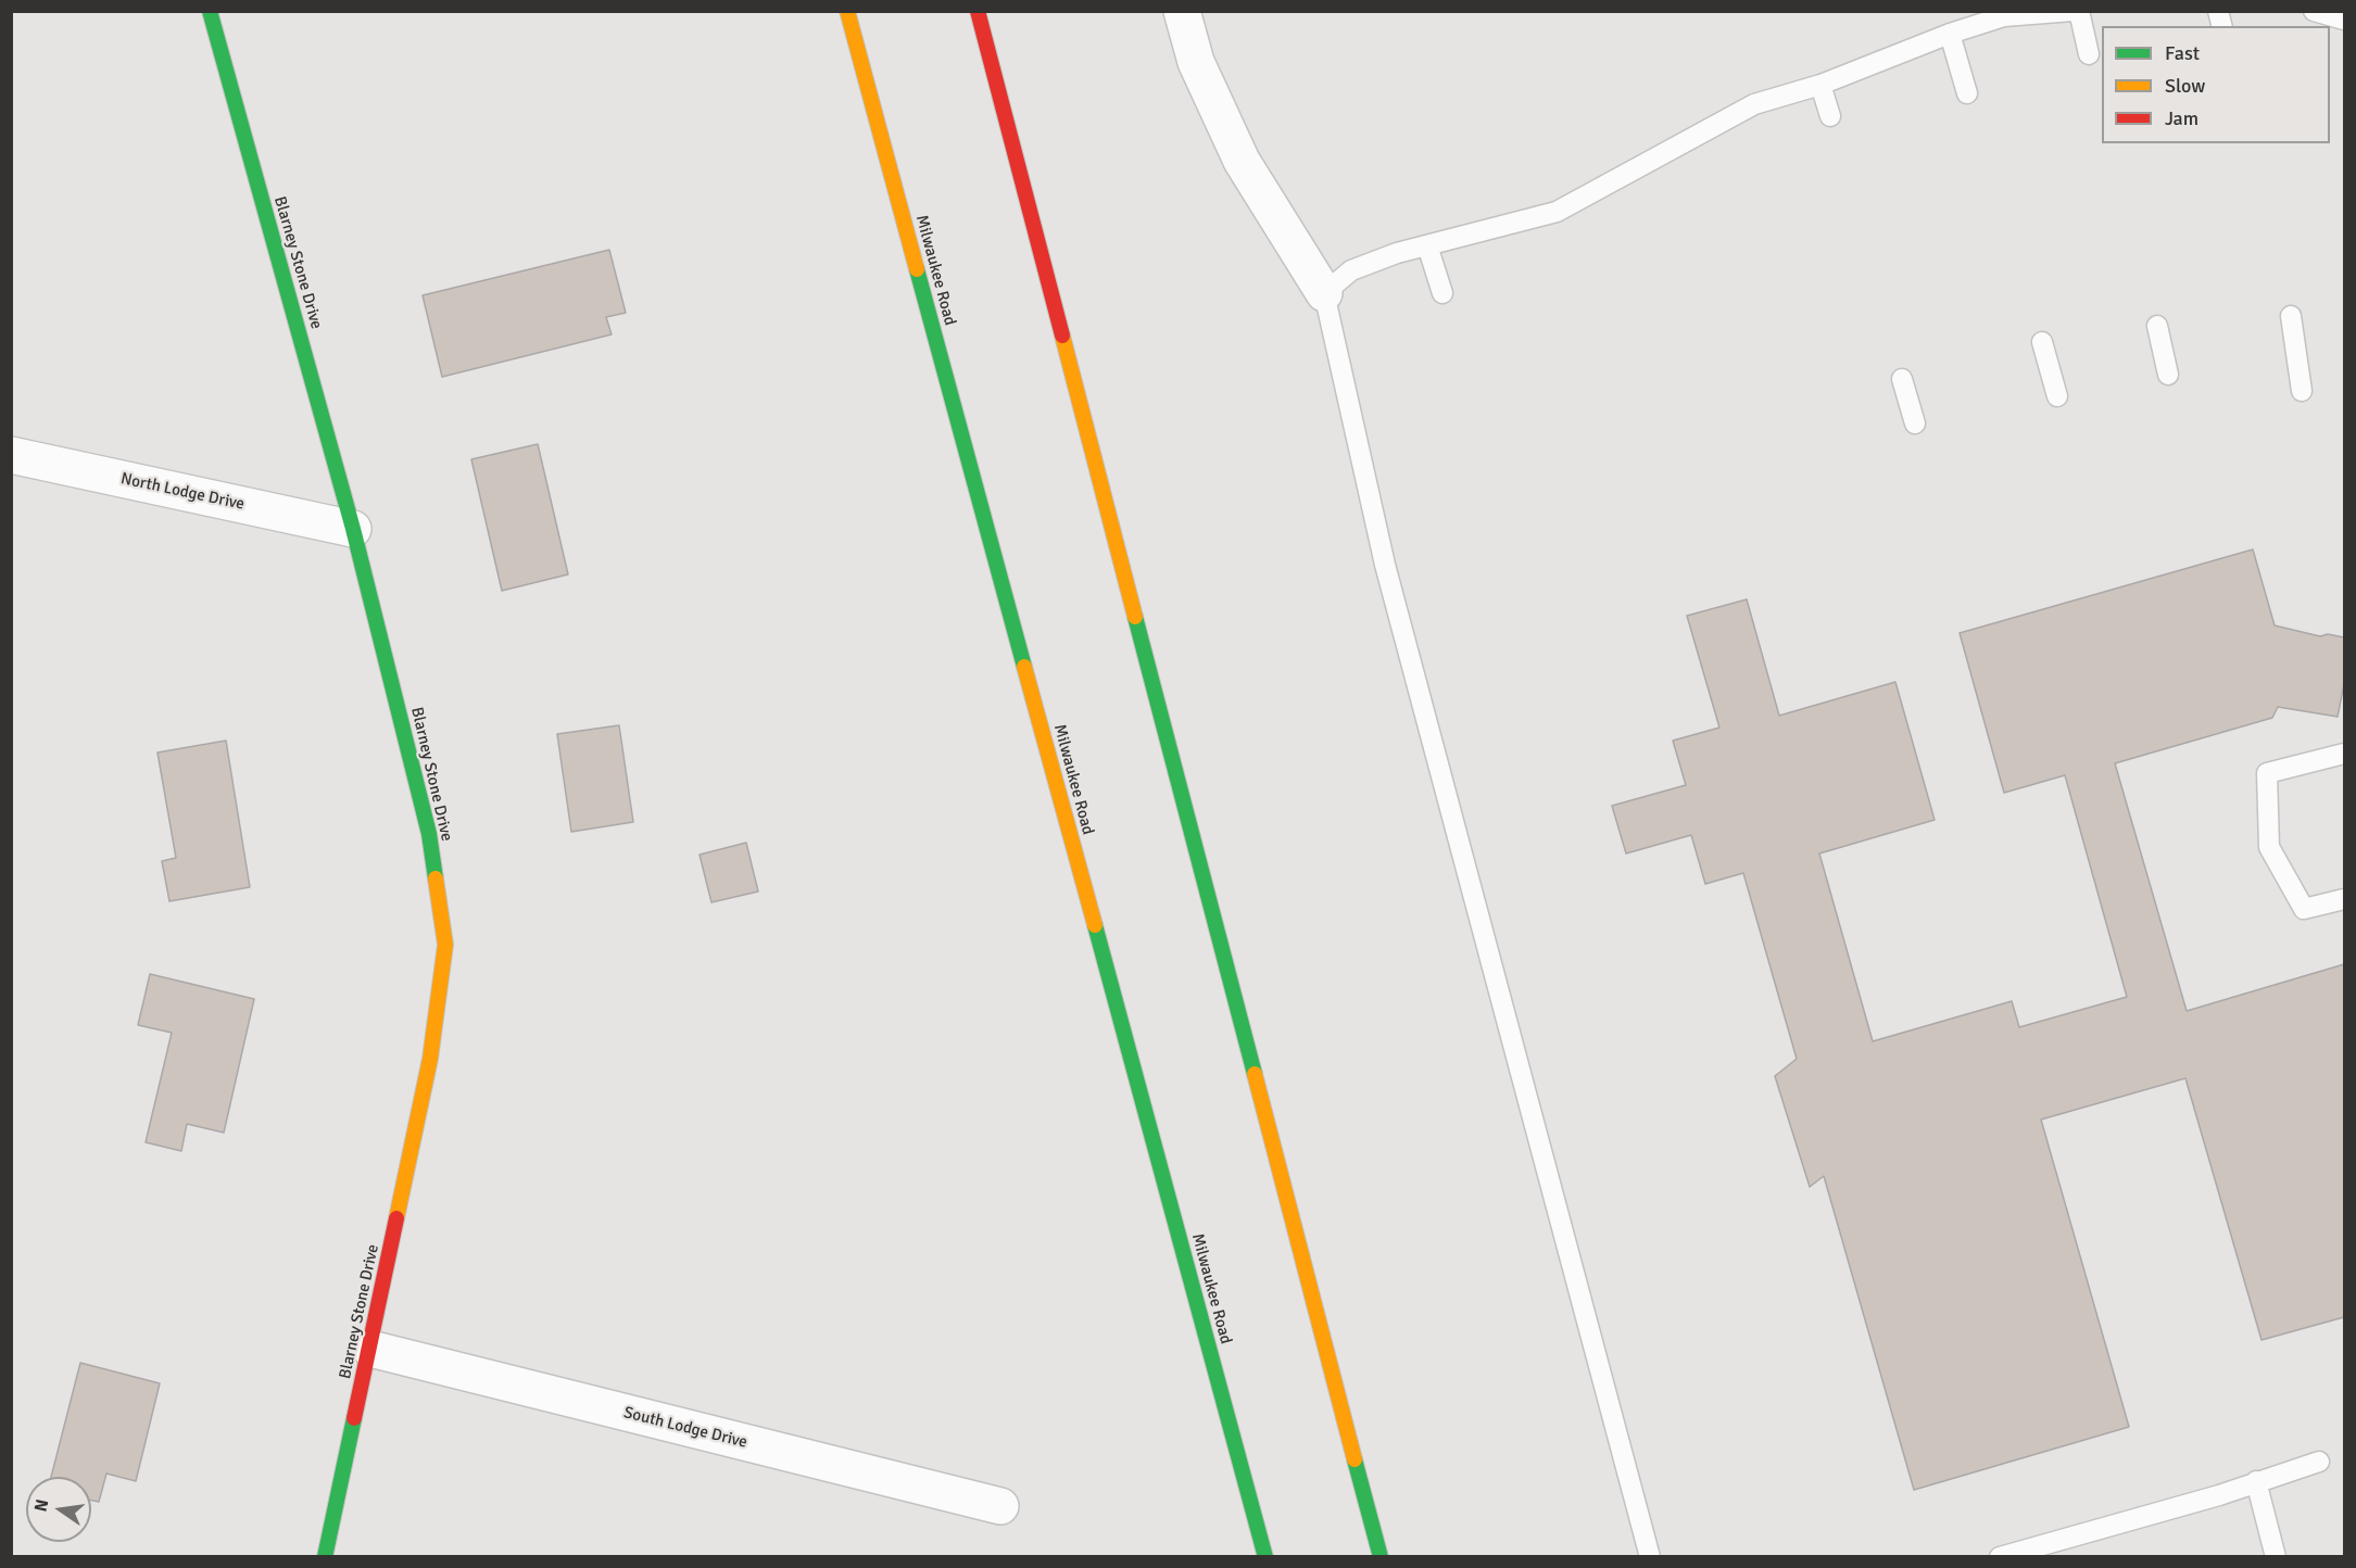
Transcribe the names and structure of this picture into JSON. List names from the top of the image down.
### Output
{
  "streets": {
    "main road": ["Blarney Stone Drive", "Milwaukee Road"],
    "street": ["North Lodge Drive", "South Lodge Drive"]
  },
  "crossings": [
    ["Blarney Stone Drive", "North Lodge Drive"],
    ["Blarney Stone Drive", "South Lodge Drive"]
  ],
  "legend": ["Fast", "Slow", "Jam"],
  "north": "left"
}
